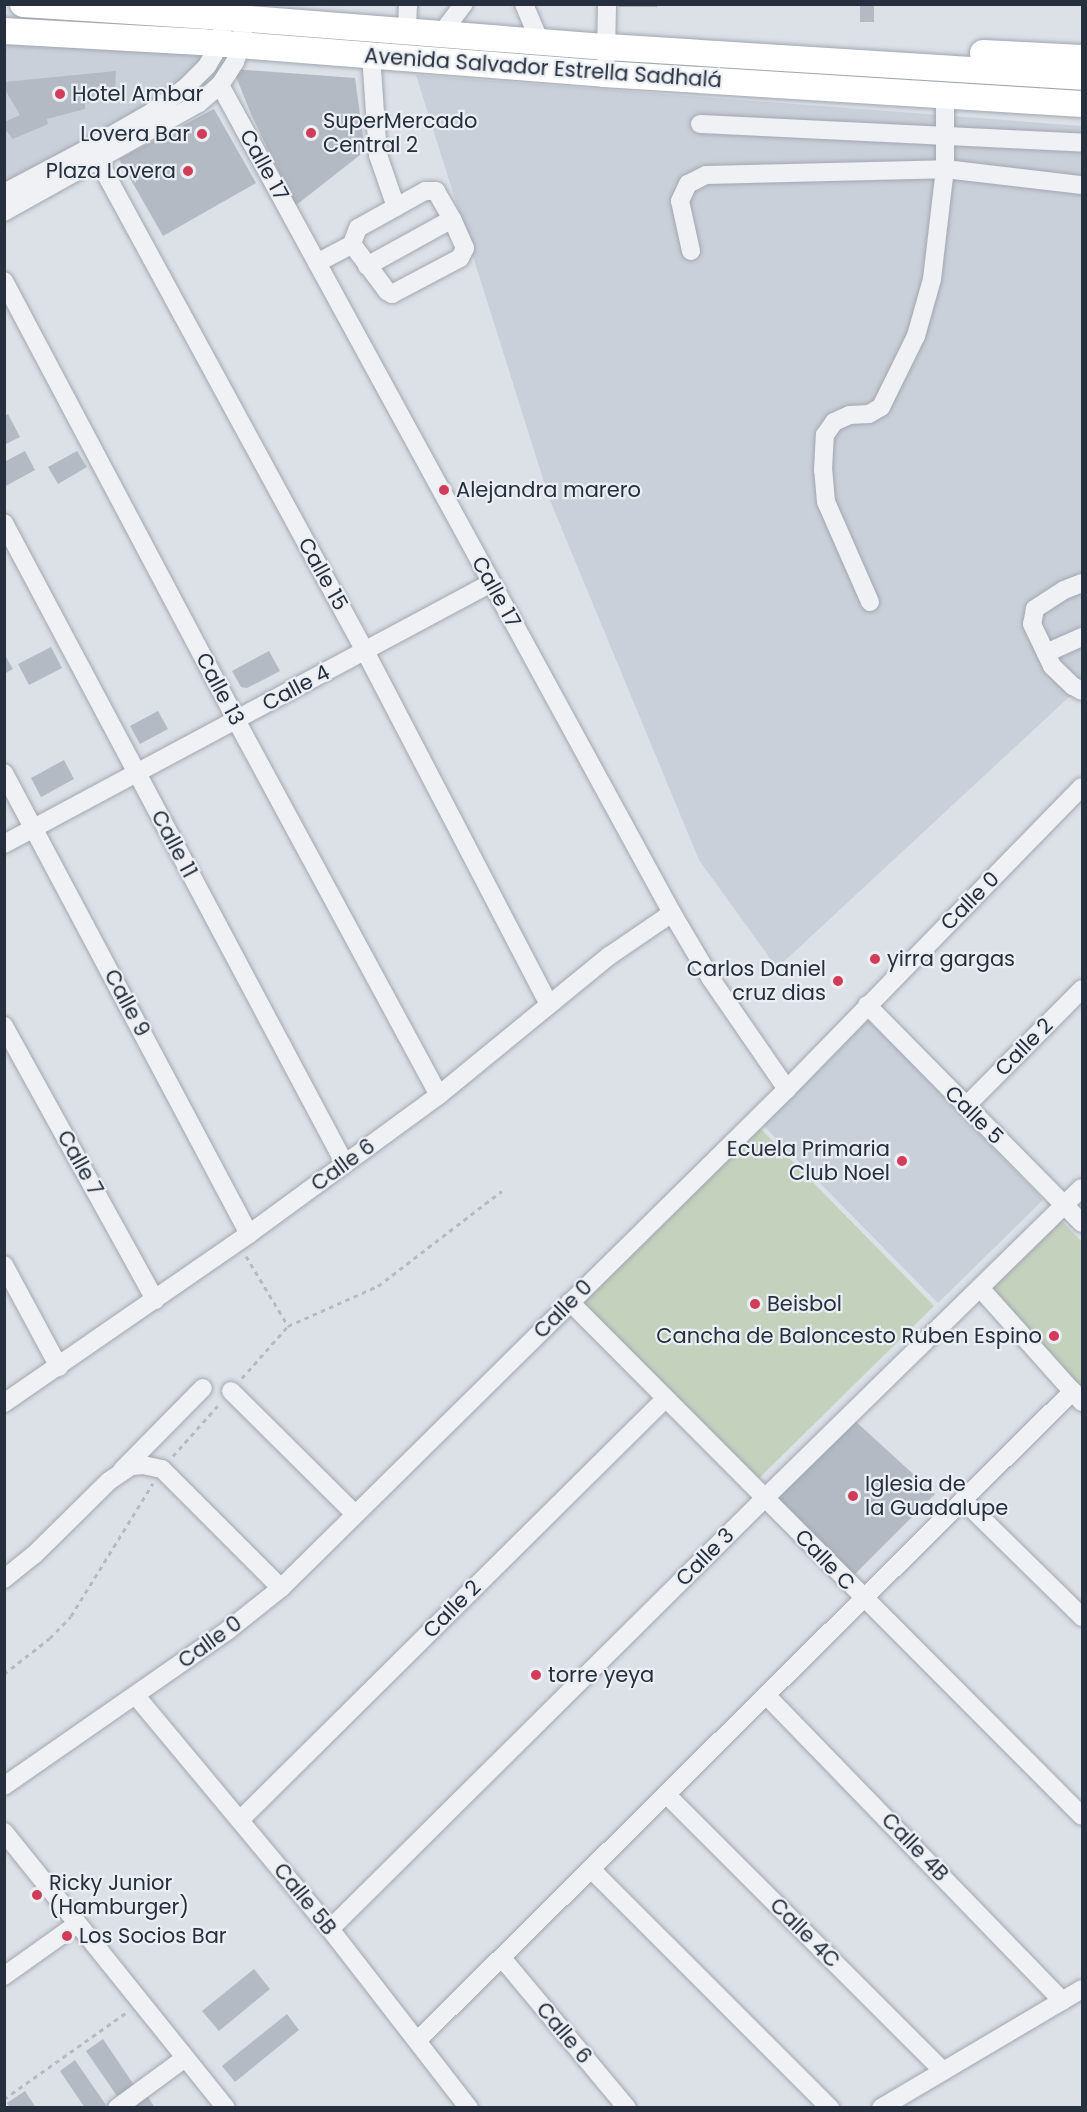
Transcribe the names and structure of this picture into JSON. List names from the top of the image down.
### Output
{
  "streets": {
    "highway": ["Avenida Salvador Estrella Sadhalá"],
    "street": [
      "Calle 17",
      "Calle 15",
      "Calle 4",
      "Calle 13",
      "Calle 11",
      "Calle 0",
      "Calle 9",
      "Calle 2",
      "Calle 5",
      "Calle 7",
      "Calle 6",
      "Calle 3",
      "Calle C",
      "Calle 4B",
      "Calle 5B",
      "Calle 4C"
    ]
  },
  "crossings": [
    ["Calle 17", "Calle 4"],
    ["Calle 17", "Calle 0"],
    ["Calle 17", "Calle 6"],
    ["Calle 15", "Calle 4"],
    ["Calle 15", "Calle 6"],
    ["Calle 4", "Calle 13"],
    ["Calle 4", "Calle 11"],
    ["Calle 4", "Calle 9"],
    ["Calle 13", "Calle 6"],
    ["Calle 11", "Calle 6"],
    ["Calle 0", "Calle 5"],
    ["Calle 0", "Calle C"],
    ["Calle 0", "Calle 5B"],
    ["Calle 9", "Calle 6"],
    ["Calle 2", "Calle 5"],
    ["Calle 2", "Calle C"],
    ["Calle 2", "Calle 5B"],
    ["Calle 5", "Calle 3"],
    ["Calle 7", "Calle 6"],
    ["Calle 3", "Calle C"],
    ["Calle 3", "Calle 5B"]
  ],
  "places": [
    "Hotel Ambar",
    "SuperMercado Central 2",
    "Lovera Bar",
    "Plaza Lovera",
    "Alejandra marero",
    "yirra gargas",
    "Carlos Daniel cruz dias",
    "Ecuela Primaria Club Noel",
    "Beisbol",
    "Cancha de Baloncesto Ruben Espino",
    "Iglesia de la Guadalupe",
    "torre yeya",
    "Ricky Junior (Hamburger)",
    "Los Socios Bar"
  ]
}
